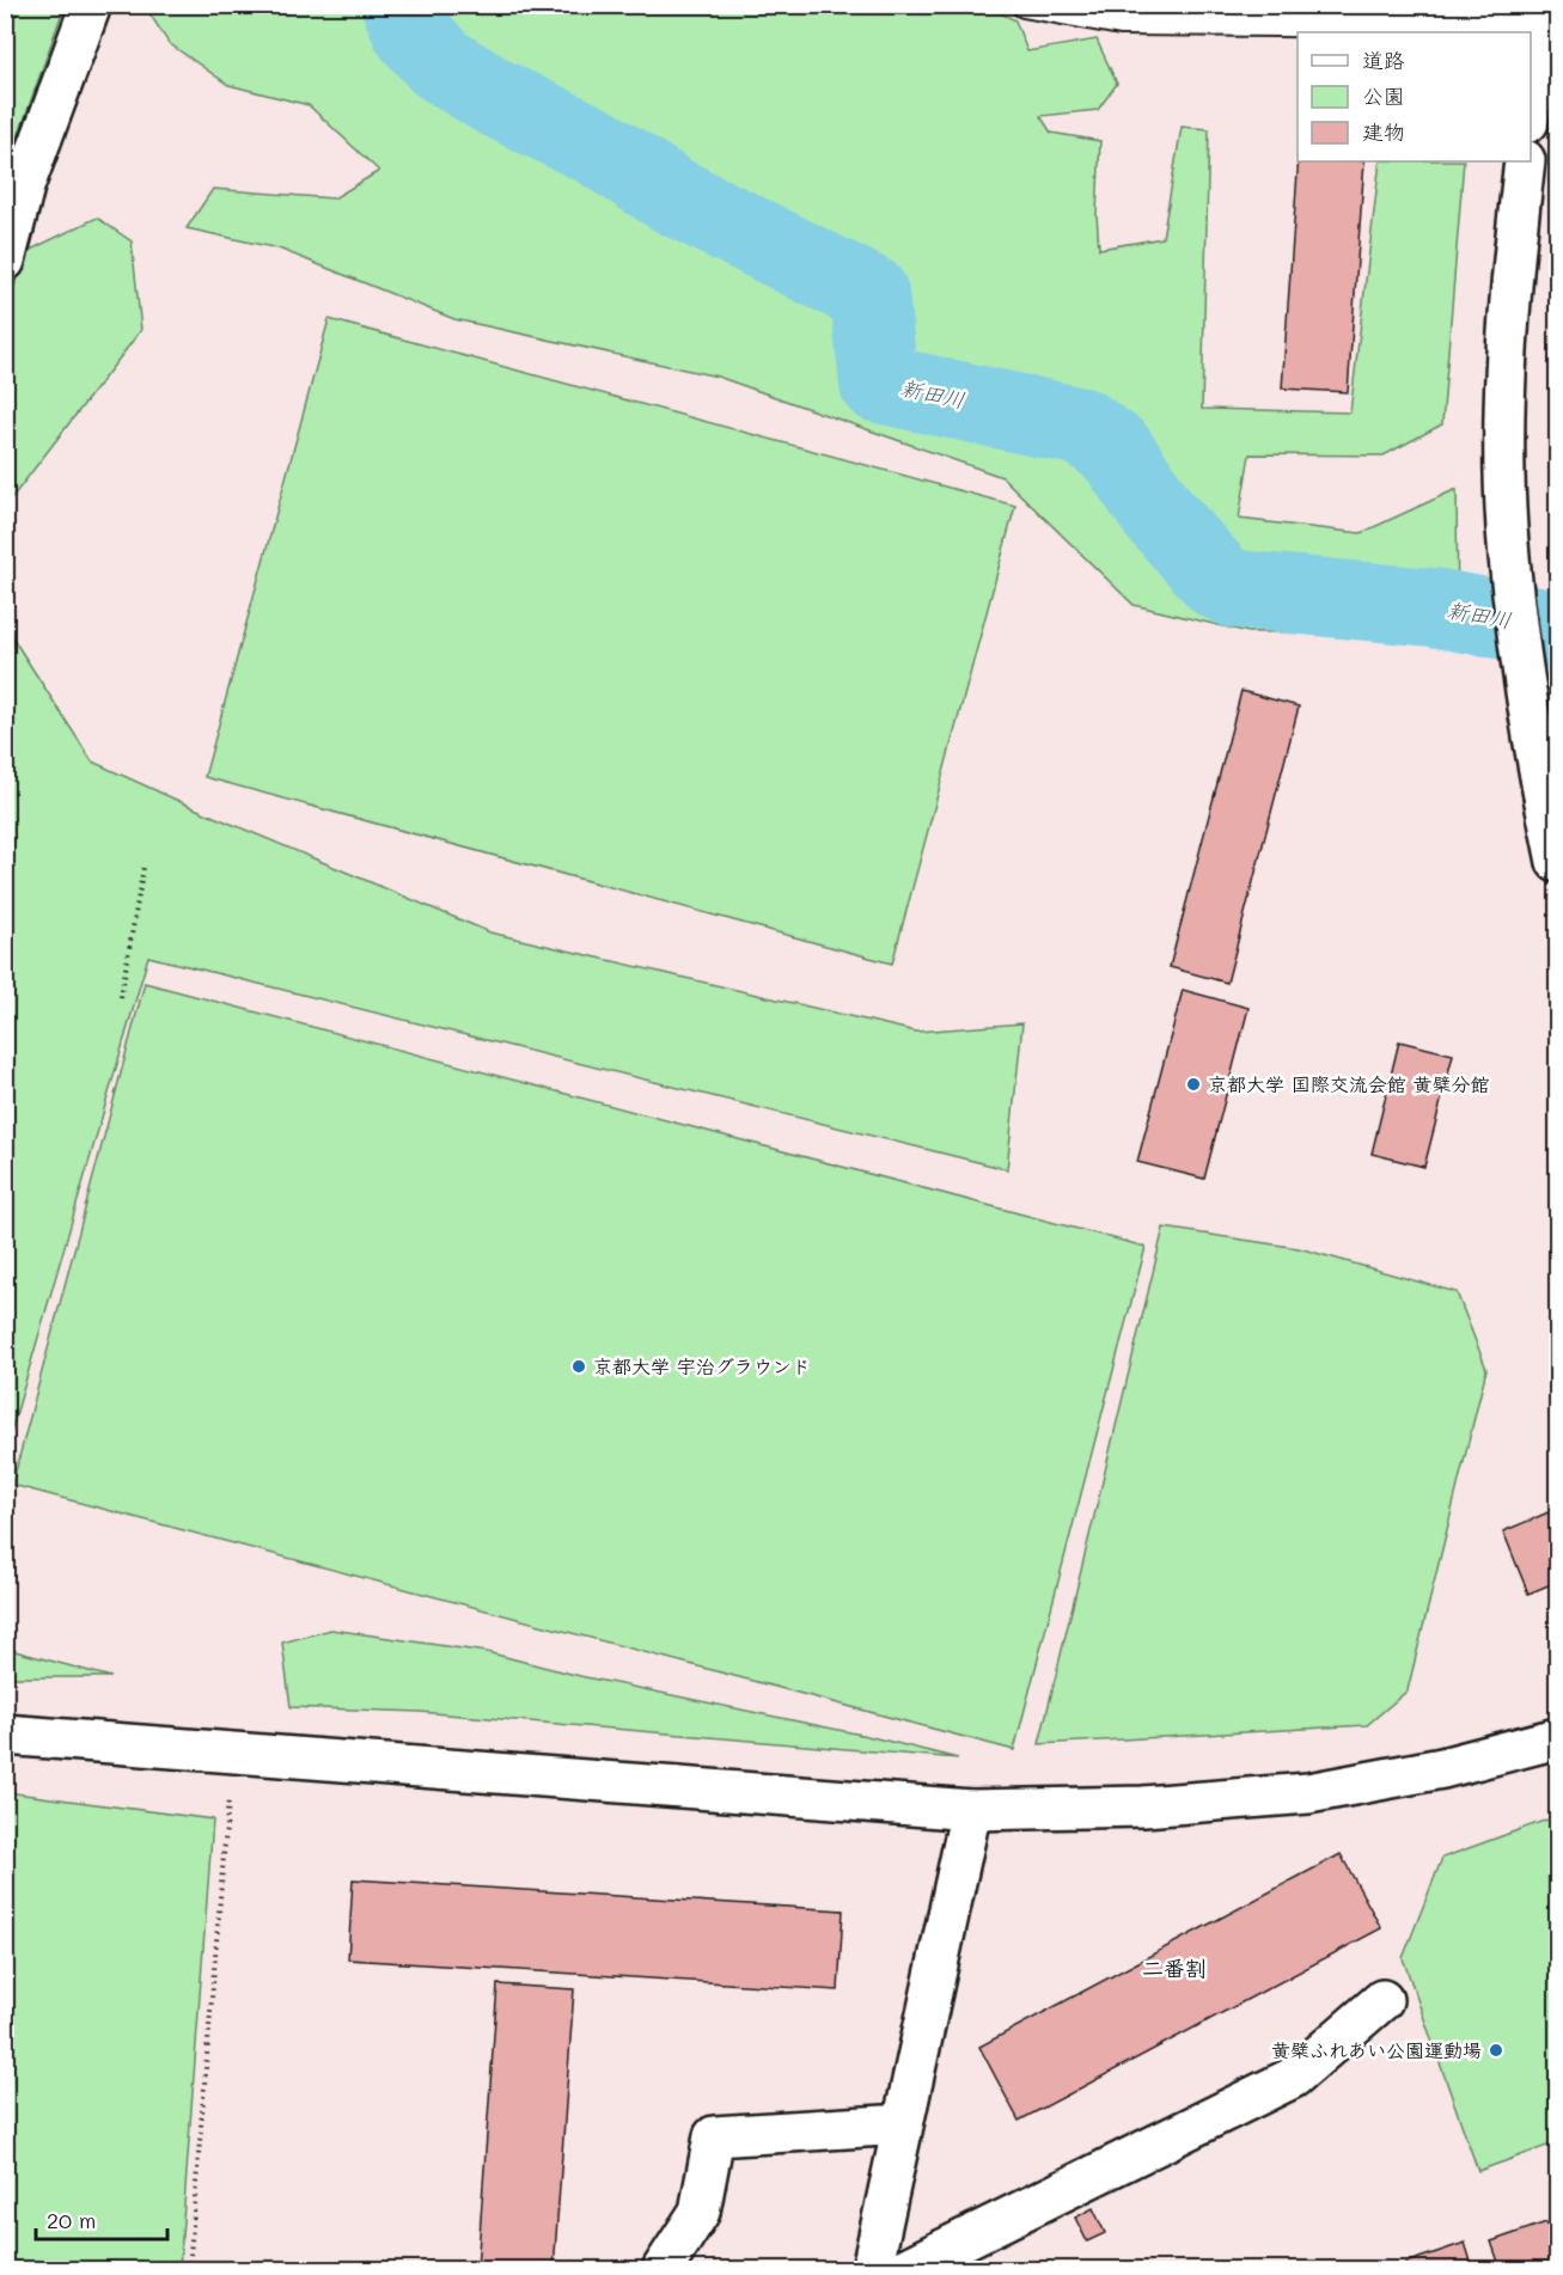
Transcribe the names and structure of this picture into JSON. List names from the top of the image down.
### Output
{
  "districts": ["二番割"],
  "water": ["新田川"],
  "places": ["京都大学 国際交流会館 黄檗分館", "京都大学 宇治グラウンド", "黄檗ふれあい公園運動場"],
  "legend": ["道路", "公園", "建物"],
  "scale_bar": "20 m"
}
